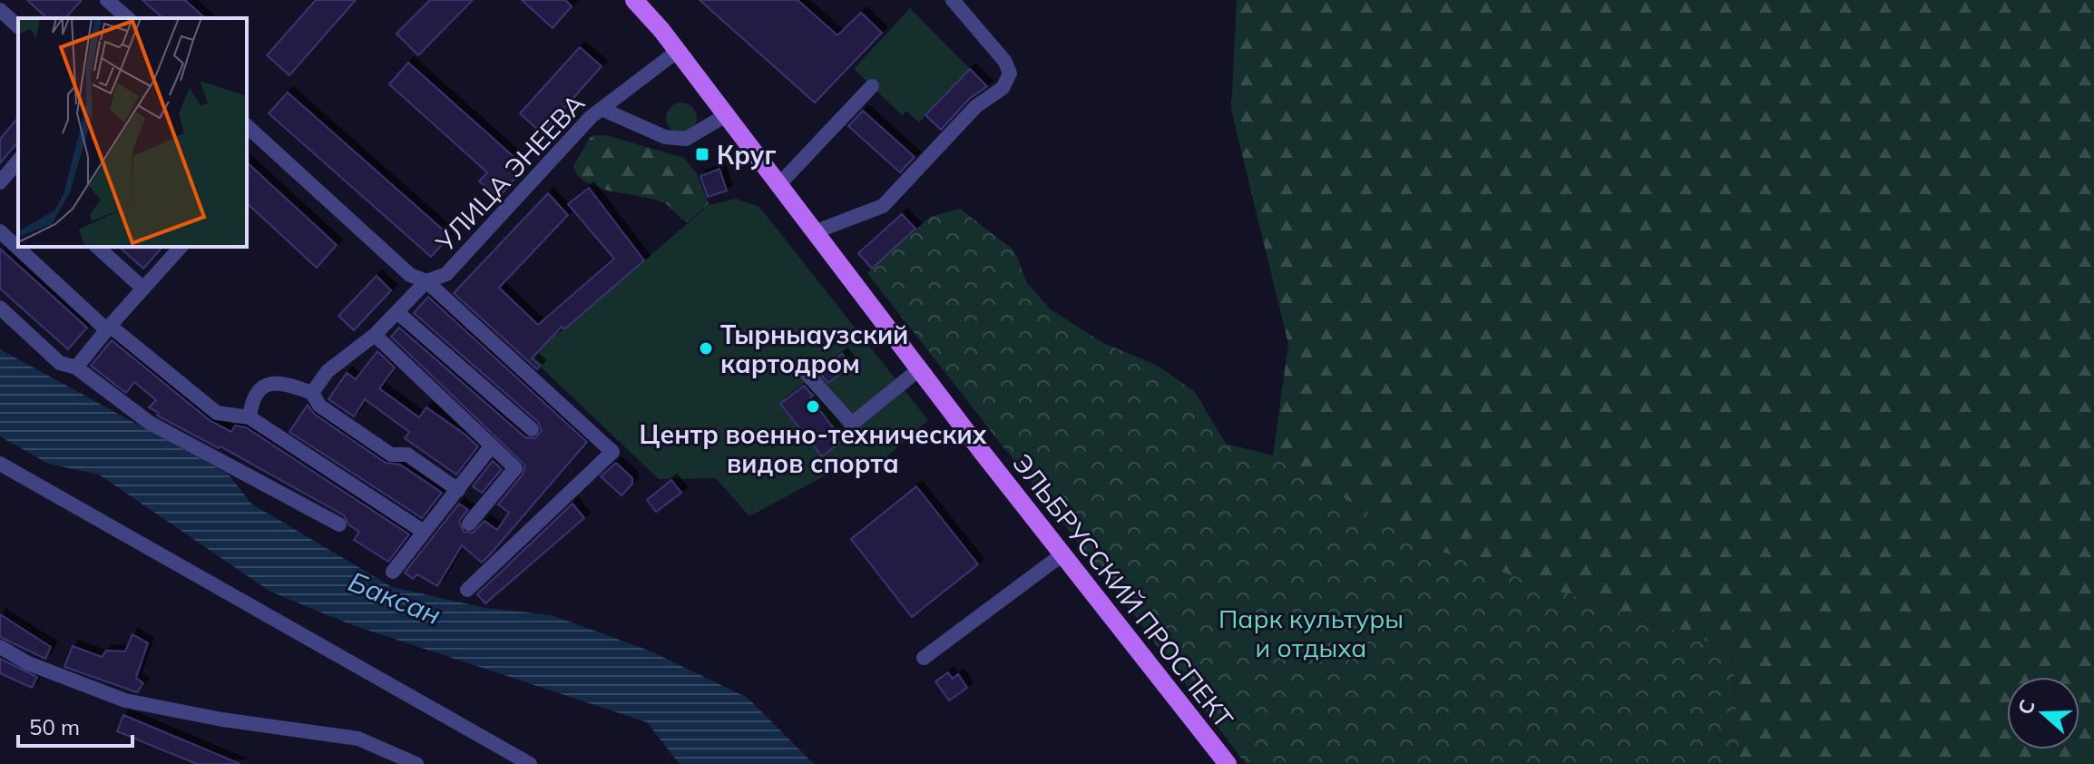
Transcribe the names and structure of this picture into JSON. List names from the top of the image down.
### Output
{
  "streets": {
    "main road": ["ЭЛЬБРУССКИЙ ПРОСПЕКТ"],
    "street": ["УЛИЦА ЭНЕЕВА"]
  },
  "crossings": [
    ["УЛИЦА ЭНЕЕВА", "ЭЛЬБРУССКИЙ ПРОСПЕКТ"]
  ],
  "water": ["Баксан"],
  "parks": ["Парк культуры и отдыха"],
  "places": {
    "transit": ["Круг"],
    "other": ["Тырныаузский картодром", "Центр военно-технических видов спорта"]
  },
  "scale_bar": "50 m",
  "north": "left"
}
